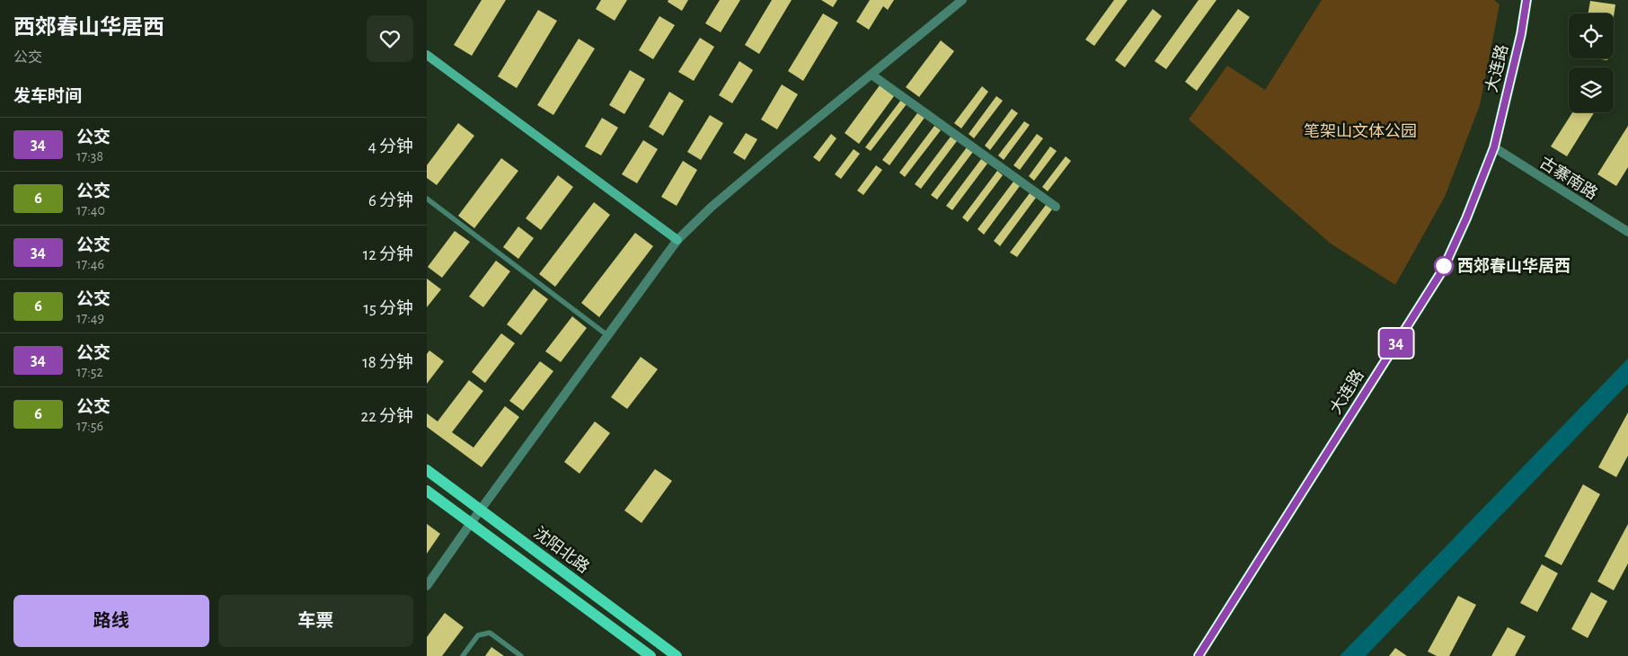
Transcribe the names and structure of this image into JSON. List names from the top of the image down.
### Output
{
  "streets": {
    "main road": ["大连路", "沈阳北路"],
    "street": ["古寨南路"]
  },
  "crossings": [
    ["大连路", "古寨南路"]
  ],
  "parks": ["笔架山文体公园"],
  "places": ["西郊春山华居西"],
  "lines": ["bus line 34"],
  "page": {
    "heading": [
      ["西郊春山华居西", "公交"],
      "发车时间"
    ],
    "on_map": "34",
    "list": [
      {
        "mark": "34",
        "name": "公交",
        "note": "17:38",
        "value": "4 分钟"
      },
      {
        "mark": "6",
        "name": "公交",
        "note": "17:40",
        "value": "6 分钟"
      },
      {
        "mark": "34",
        "name": "公交",
        "note": "17:46",
        "value": "12 分钟"
      },
      {
        "mark": "6",
        "name": "公交",
        "note": "17:49",
        "value": "15 分钟"
      },
      {
        "mark": "34",
        "name": "公交",
        "note": "17:52",
        "value": "18 分钟"
      },
      {
        "mark": "6",
        "name": "公交",
        "note": "17:56",
        "value": "22 分钟"
      }
    ],
    "buttons": ["路线", "车票"]
  }
}
